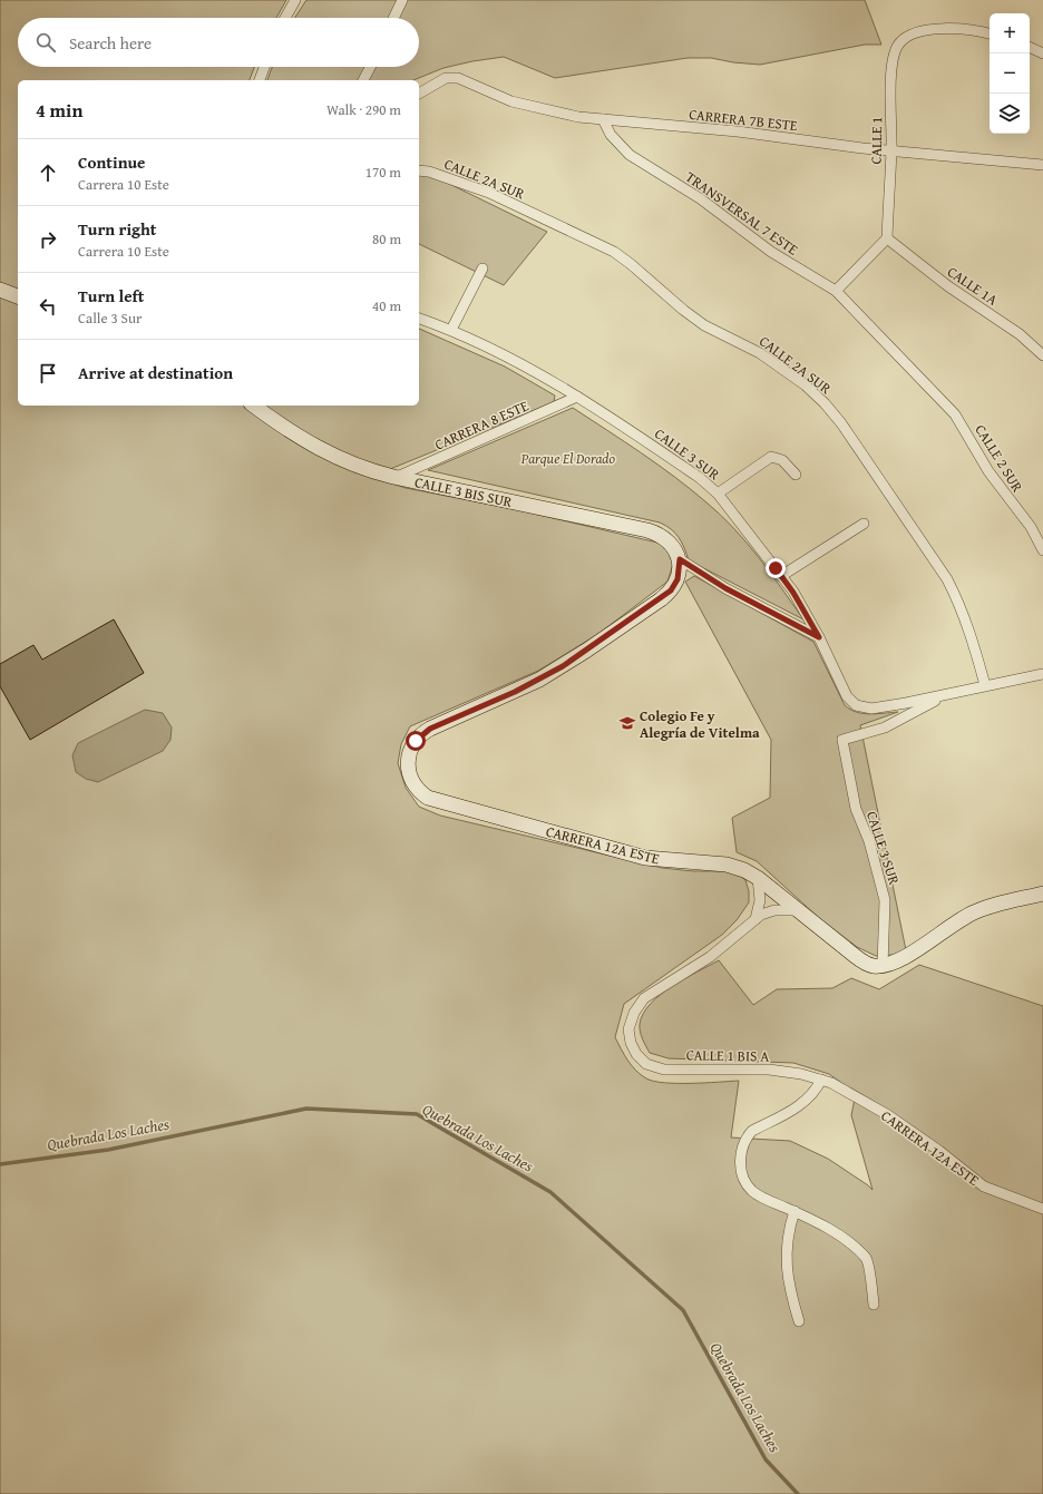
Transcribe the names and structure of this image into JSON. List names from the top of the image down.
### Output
{
  "streets": {
    "street": [
      "CARRERA 7B ESTE",
      "CALLE 1",
      "CALLE 2A SUR",
      "TRANSVERSAL 7 ESTE",
      "CALLE 1A",
      "CARRERA 8 ESTE",
      "CALLE 3 SUR",
      "CALLE 2 SUR",
      "CALLE 3 BIS SUR",
      "CARRERA 12A ESTE",
      "CALLE 1 BIS A"
    ]
  },
  "crossings": [
    ["CARRERA 7B ESTE", "CALLE 1"],
    ["CARRERA 7B ESTE", "TRANSVERSAL 7 ESTE"],
    ["CALLE 1", "CALLE 1A"],
    ["TRANSVERSAL 7 ESTE", "CALLE 2 SUR"],
    ["CARRERA 8 ESTE", "CALLE 3 SUR"],
    ["CARRERA 8 ESTE", "CALLE 3 BIS SUR"],
    ["CALLE 3 SUR", "CARRERA 12A ESTE"],
    ["CALLE 3 BIS SUR", "CARRERA 12A ESTE"],
    ["CARRERA 12A ESTE", "CALLE 1 BIS A"]
  ],
  "water": ["Quebrada Los Laches"],
  "parks": ["Parque El Dorado"],
  "places": {
    "school or university": ["Colegio Fe y Alegría de Vitelma"]
  },
  "page": {
    "map_buttons": ["+", "−"],
    "search": "Search here",
    "heading": ["4 min", "Walk · 290 m"],
    "list": [
      ["Continue", "Carrera 10 Este", "170 m"],
      ["Turn right", "Carrera 10 Este", "80 m"],
      ["Turn left", "Calle 3 Sur", "40 m"],
      "Arrive at destination"
    ]
  }
}
